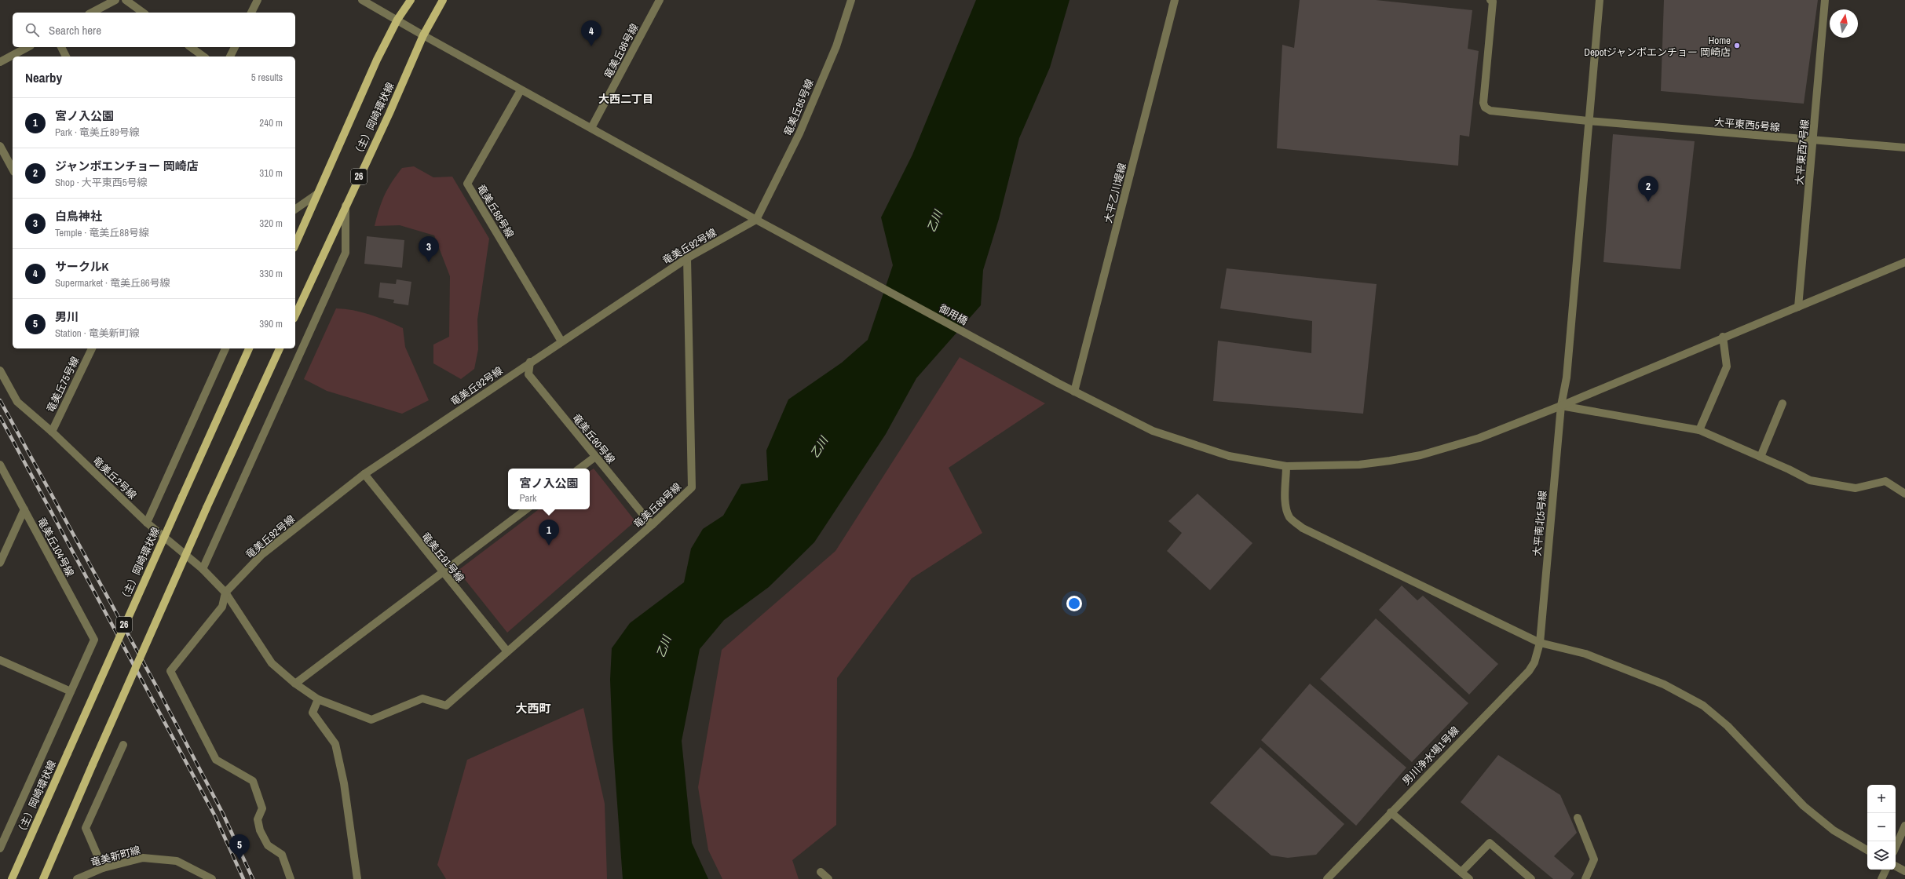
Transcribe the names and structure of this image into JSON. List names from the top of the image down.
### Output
{
  "streets": {
    "main road": ["（主）岡崎環状線", "26"],
    "street": [
      "竜美丘86号線",
      "竜美丘85号線",
      "大平東西5号線",
      "大平東西7号線",
      "大平乙川堤線",
      "竜美丘88号線",
      "竜美丘92号線",
      "御用橋",
      "竜美丘75号線",
      "竜美丘90号線",
      "竜美丘2号線",
      "竜美丘89号線",
      "大平南北5号線",
      "竜美丘104号線",
      "竜美丘91号線",
      "男川浄水場1号線",
      "竜美新町線"
    ]
  },
  "crossings": [
    ["竜美丘86号線", "御用橋"],
    ["竜美丘85号線", "竜美丘92号線"],
    ["竜美丘85号線", "御用橋"],
    ["（主）岡崎環状線", "御用橋"],
    ["大平東西5号線", "大平東西7号線"],
    ["大平東西5号線", "大平南北5号線"],
    ["大平東西7号線", "御用橋"],
    ["大平乙川堤線", "御用橋"],
    ["竜美丘88号線", "竜美丘92号線"],
    ["竜美丘88号線", "御用橋"],
    ["竜美丘92号線", "御用橋"],
    ["竜美丘92号線", "竜美丘90号線"],
    ["竜美丘92号線", "竜美丘2号線"],
    ["竜美丘92号線", "竜美丘89号線"],
    ["竜美丘92号線", "竜美丘91号線"],
    ["御用橋", "大平南北5号線"],
    ["竜美丘75号線", "竜美丘2号線"],
    ["竜美丘90号線", "竜美丘89号線"],
    ["竜美丘2号線", "竜美丘89号線"],
    ["竜美丘89号線", "竜美丘91号線"],
    ["大平南北5号線", "男川浄水場1号線"]
  ],
  "districts": ["大西二丁目", "大西町"],
  "water": ["乙川"],
  "places": ["Home Depotジャンボエンチョー 岡崎店"],
  "north": "top",
  "page": {
    "search": "Search here",
    "pins": [
      "4",
      "2",
      "3",
      "1",
      "5"
    ],
    "heading": ["Nearby", "5 results"],
    "list": [
      {
        "mark": "1",
        "name": "宮ノ入公園",
        "note": "Park · 竜美丘89号線",
        "value": "240 m"
      },
      {
        "mark": "2",
        "name": "ジャンボエンチョー 岡崎店",
        "note": "Shop · 大平東西5号線",
        "value": "310 m"
      },
      {
        "mark": "3",
        "name": "白鳥神社",
        "note": "Temple · 竜美丘88号線",
        "value": "320 m"
      },
      {
        "mark": "4",
        "name": "サークルK",
        "note": "Supermarket · 竜美丘86号線",
        "value": "330 m"
      },
      {
        "mark": "5",
        "name": "男川",
        "note": "Station · 竜美新町線",
        "value": "390 m"
      }
    ],
    "popup": ["宮ノ入公園", "Park"],
    "map_buttons": ["+", "−"]
  }
}
